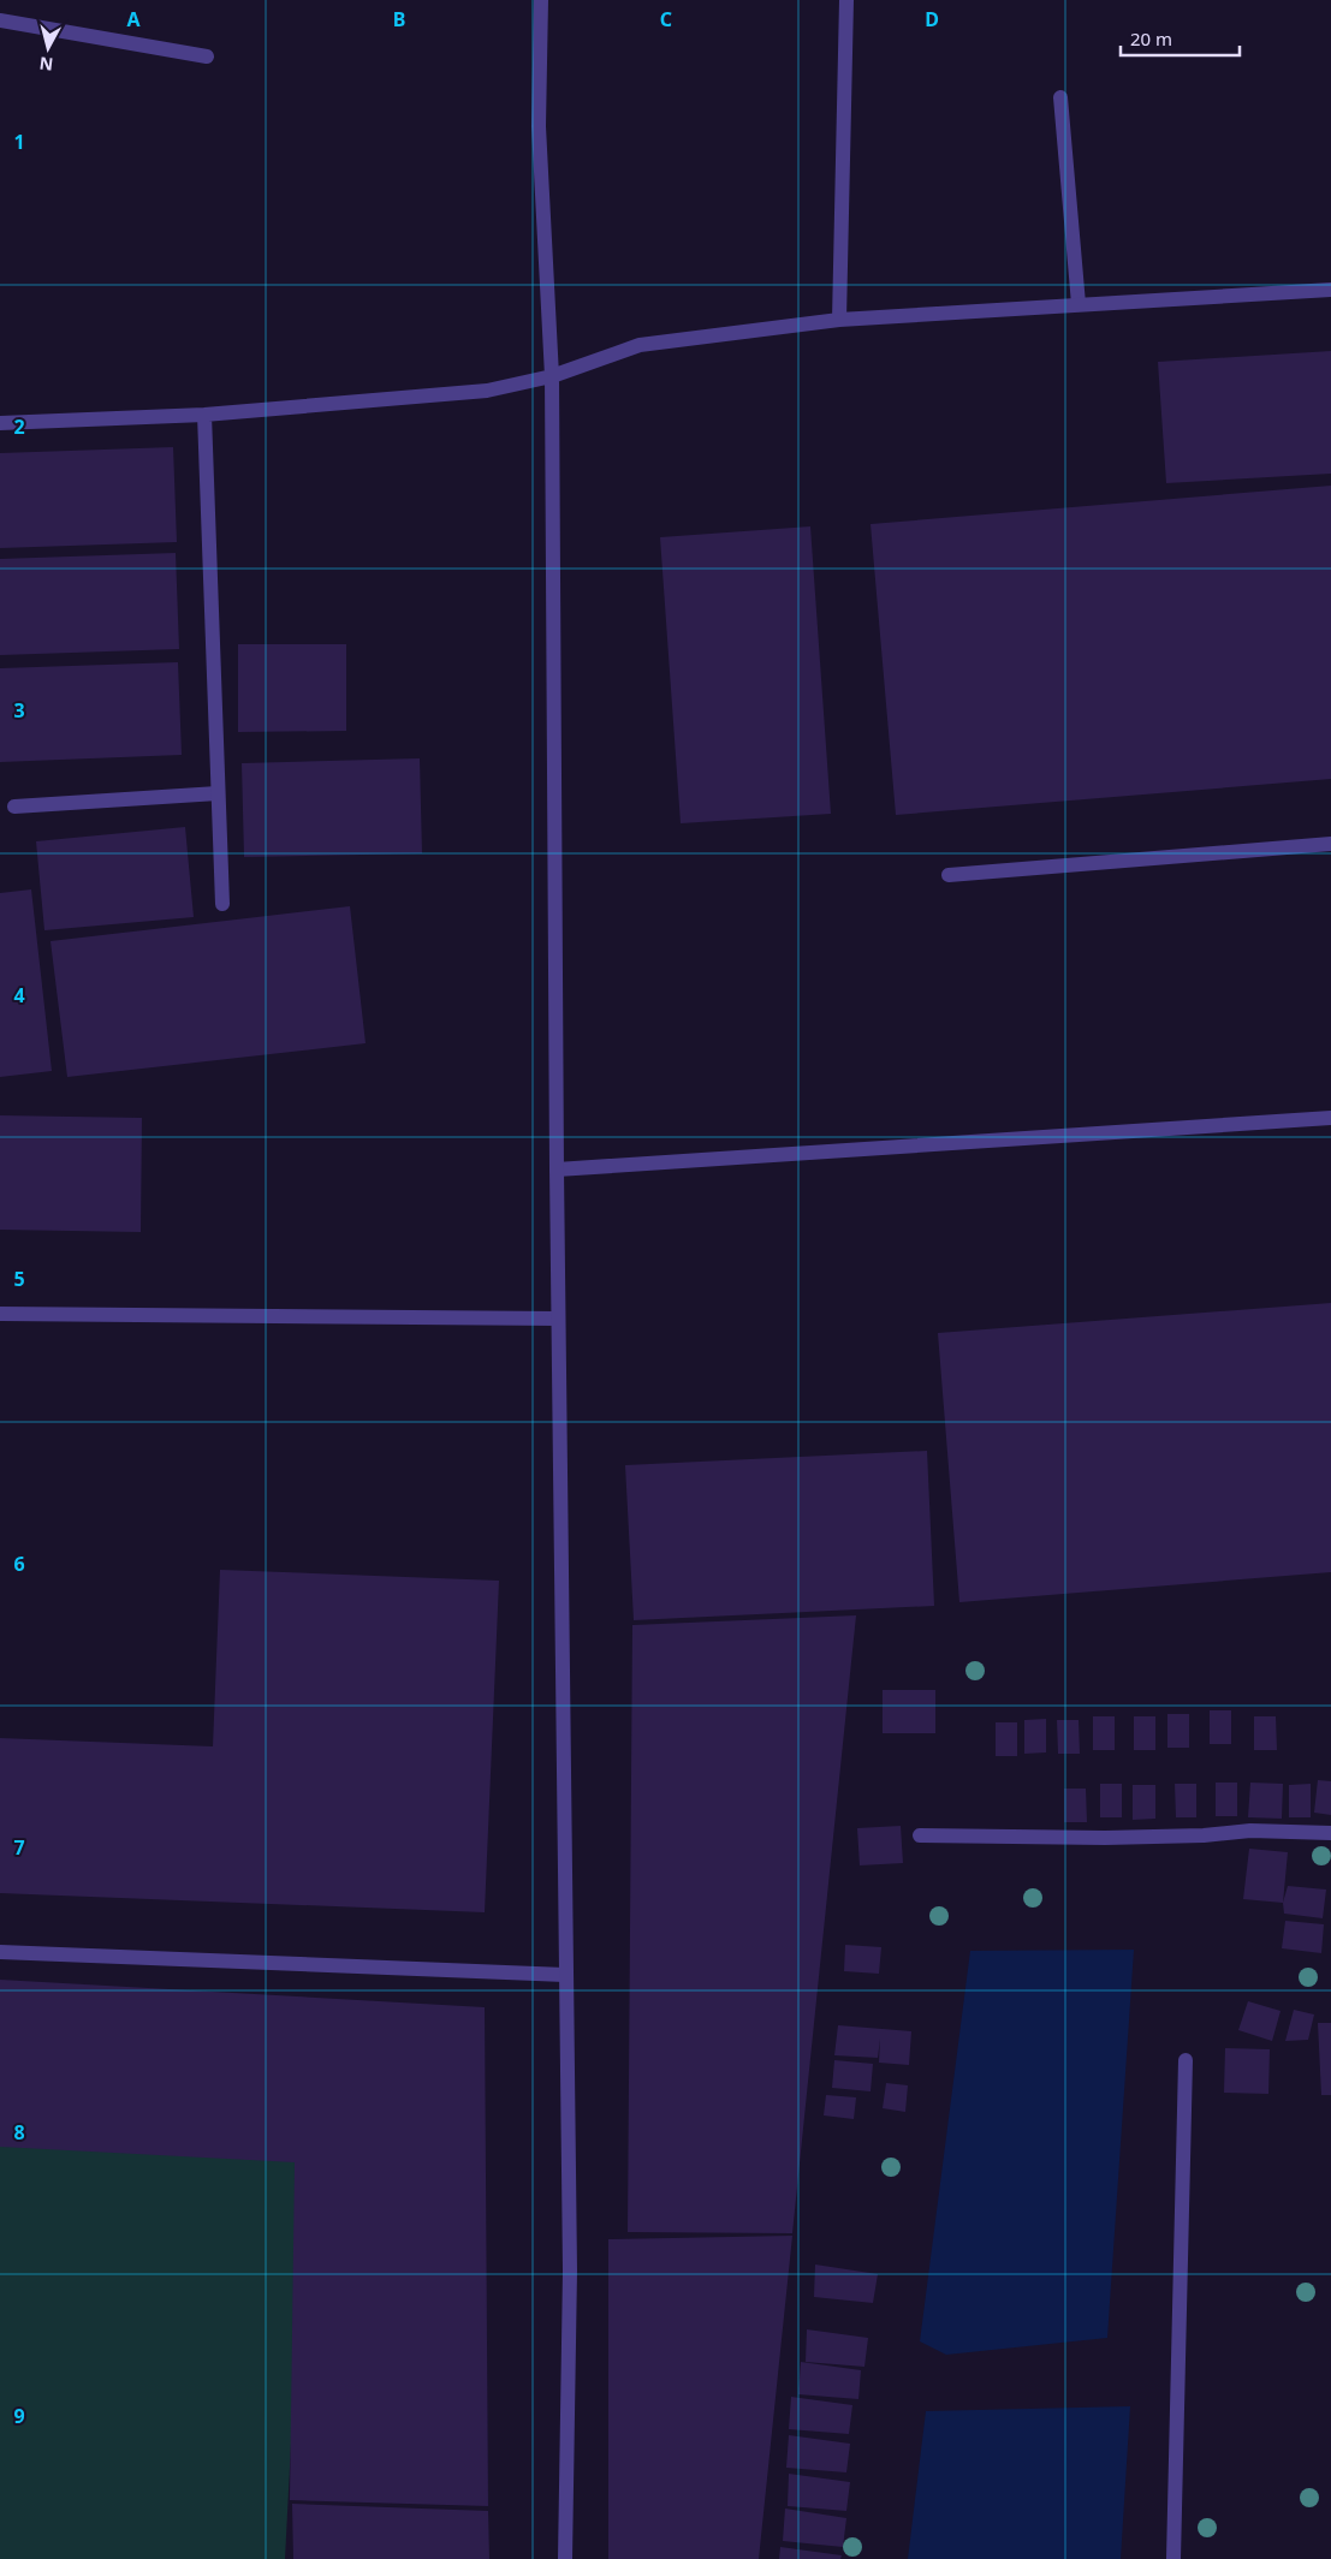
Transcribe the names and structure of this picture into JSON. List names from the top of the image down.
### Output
{
  "scale_bar": "20 m",
  "north": "bottom",
  "grid": {
    "columns": [
      "A",
      "B",
      "C",
      "D"
    ],
    "rows": [
      "1",
      "2",
      "3",
      "4",
      "5",
      "6",
      "7",
      "8",
      "9"
    ]
  }
}
